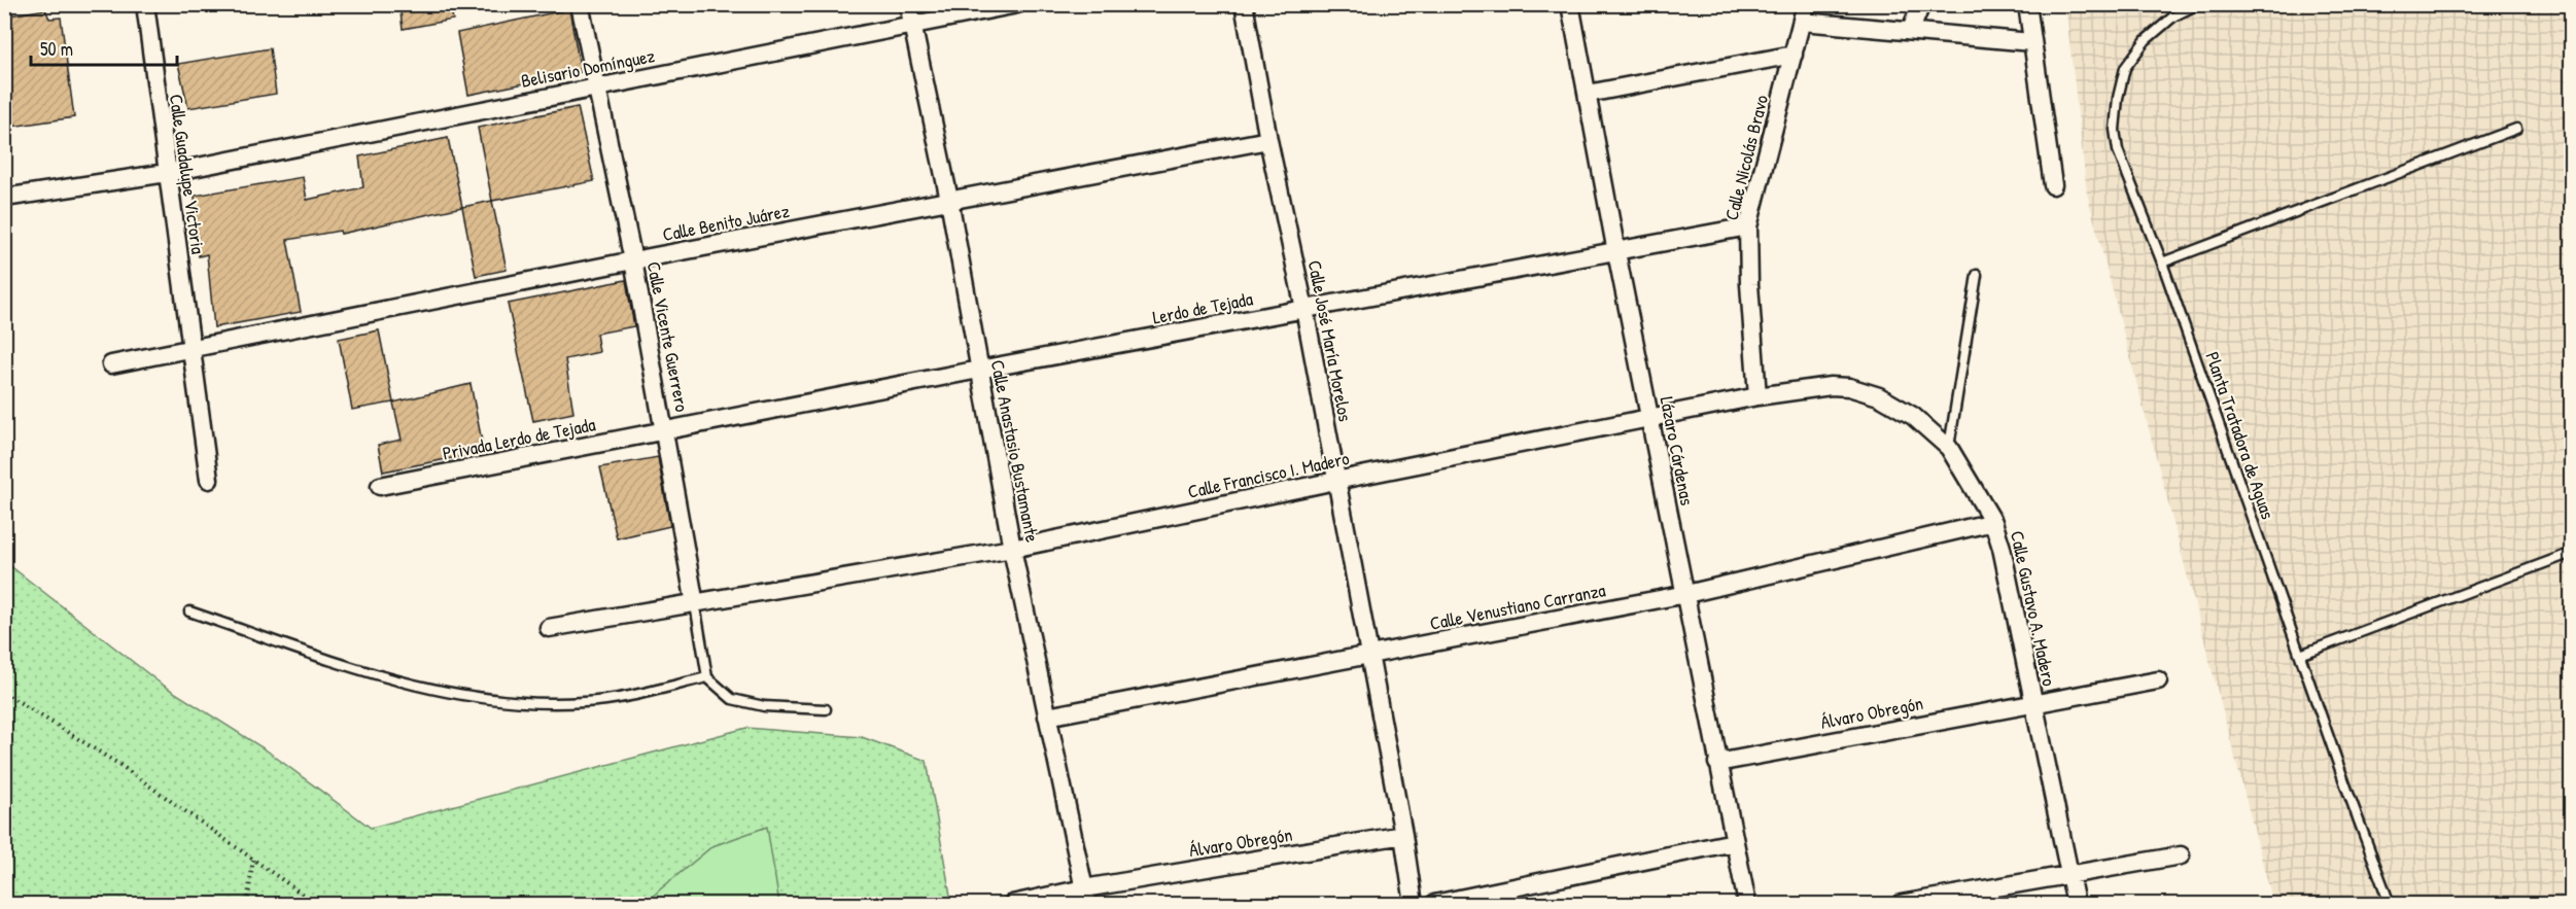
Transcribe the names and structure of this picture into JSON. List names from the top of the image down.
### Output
{
  "streets": {
    "street": [
      "Belisario Domínguez",
      "Calle Nicolás Bravo",
      "Calle Guadalupe Victoria",
      "Calle Benito Juárez",
      "Lerdo de Tejada",
      "Calle Vicente Guerrero",
      "Calle José María Morelos",
      "Privada Lerdo de Tejada",
      "Calle Anastasio Bustamante",
      "Lázaro Cárdenas",
      "Calle Francisco I. Madero",
      "Calle Venustiano Carranza",
      "Calle Gustavo A. Madero",
      "Álvaro Obregón"
    ],
    "lane": ["Planta Tratadora de Aguas"]
  },
  "crossings": [
    ["Belisario Domínguez", "Calle Guadalupe Victoria"],
    ["Belisario Domínguez", "Calle Vicente Guerrero"],
    ["Belisario Domínguez", "Calle Anastasio Bustamante"],
    ["Calle Nicolás Bravo", "Lerdo de Tejada"],
    ["Calle Nicolás Bravo", "Calle Francisco I. Madero"],
    ["Calle Guadalupe Victoria", "Calle Benito Juárez"],
    ["Calle Benito Juárez", "Calle Vicente Guerrero"],
    ["Calle Benito Juárez", "Calle José María Morelos"],
    ["Calle Benito Juárez", "Calle Anastasio Bustamante"],
    ["Lerdo de Tejada", "Calle Vicente Guerrero"],
    ["Lerdo de Tejada", "Calle José María Morelos"],
    ["Lerdo de Tejada", "Privada Lerdo de Tejada"],
    ["Lerdo de Tejada", "Calle Anastasio Bustamante"],
    ["Lerdo de Tejada", "Lázaro Cárdenas"],
    ["Calle Vicente Guerrero", "Privada Lerdo de Tejada"],
    ["Calle Vicente Guerrero", "Calle Francisco I. Madero"],
    ["Calle José María Morelos", "Calle Francisco I. Madero"],
    ["Calle José María Morelos", "Calle Venustiano Carranza"],
    ["Calle José María Morelos", "Álvaro Obregón"],
    ["Calle Anastasio Bustamante", "Calle Francisco I. Madero"],
    ["Calle Anastasio Bustamante", "Calle Venustiano Carranza"],
    ["Calle Anastasio Bustamante", "Álvaro Obregón"],
    ["Lázaro Cárdenas", "Calle Francisco I. Madero"],
    ["Lázaro Cárdenas", "Calle Venustiano Carranza"],
    ["Lázaro Cárdenas", "Álvaro Obregón"],
    ["Calle Francisco I. Madero", "Calle Gustavo A. Madero"],
    ["Calle Venustiano Carranza", "Calle Gustavo A. Madero"],
    ["Calle Gustavo A. Madero", "Álvaro Obregón"]
  ],
  "scale_bar": "50 m"
}
